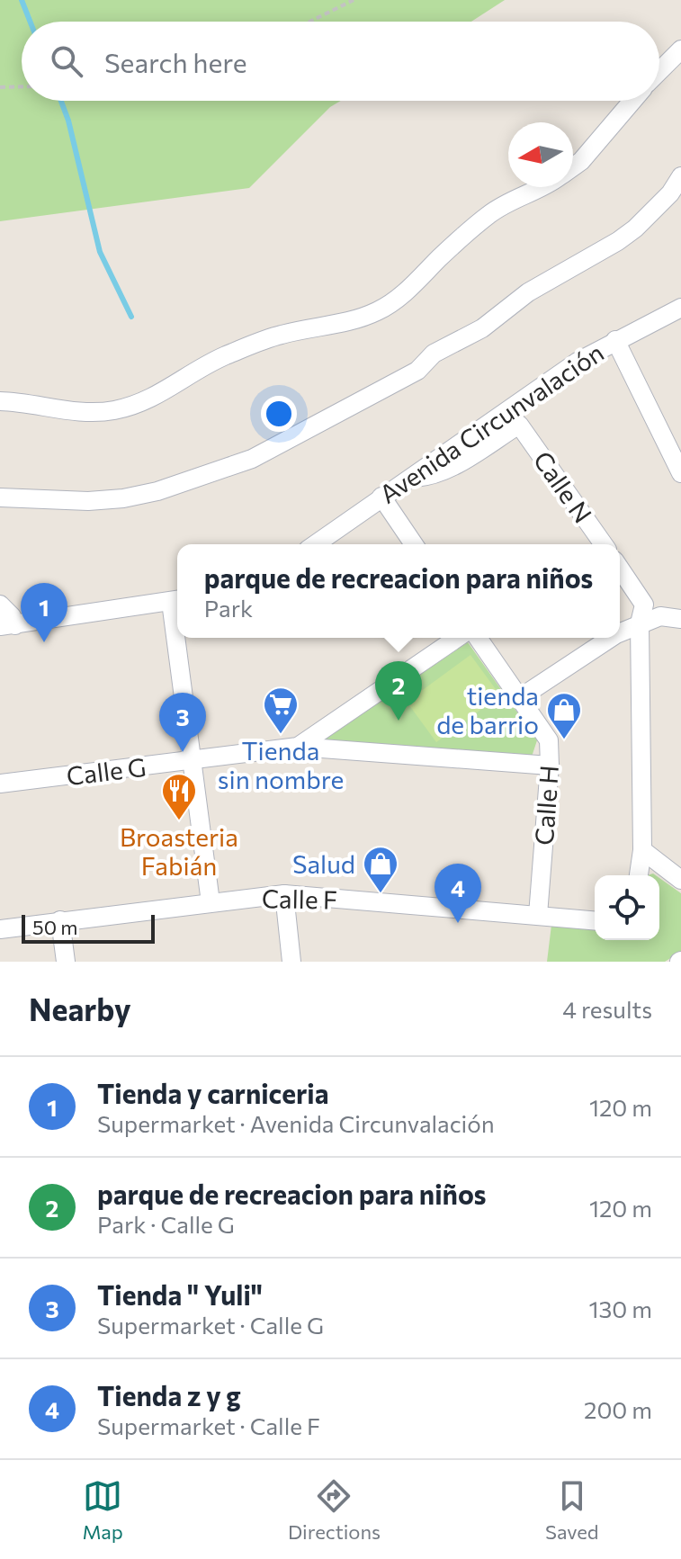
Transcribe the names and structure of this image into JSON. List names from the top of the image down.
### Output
{
  "streets": {
    "street": [
      "Avenida Circunvalación",
      "Calle N",
      "Calle G",
      "Calle H",
      "Calle F"
    ]
  },
  "crossings": [
    ["Avenida Circunvalación", "Calle N"],
    ["Calle G", "Calle H"],
    ["Calle H", "Calle F"]
  ],
  "places": {
    "supermarket": ["Tienda sin nombre"],
    "shop": ["tienda de barrio", "Salud"],
    "restaurant": ["Broasteria Fabián"]
  },
  "scale_bar": "50 m",
  "north": "left",
  "page": {
    "search": "Search here",
    "popup": ["parque de recreacion para niños", "Park"],
    "pins": [
      "1",
      "2",
      "3",
      "4"
    ],
    "scale": "50 m",
    "heading": ["Nearby", "4 results"],
    "list": [
      {
        "mark": "1",
        "name": "Tienda y carniceria",
        "note": "Supermarket · Avenida Circunvalación",
        "value": "120 m"
      },
      {
        "mark": "2",
        "name": "parque de recreacion para niños",
        "note": "Park · Calle G",
        "value": "120 m"
      },
      {
        "mark": "3",
        "name": "Tienda \" Yuli\"",
        "note": "Supermarket · Calle G",
        "value": "130 m"
      },
      {
        "mark": "4",
        "name": "Tienda z y g",
        "note": "Supermarket · Calle F",
        "value": "200 m"
      }
    ],
    "nav": ["Map", "Directions", "Saved"]
  }
}
